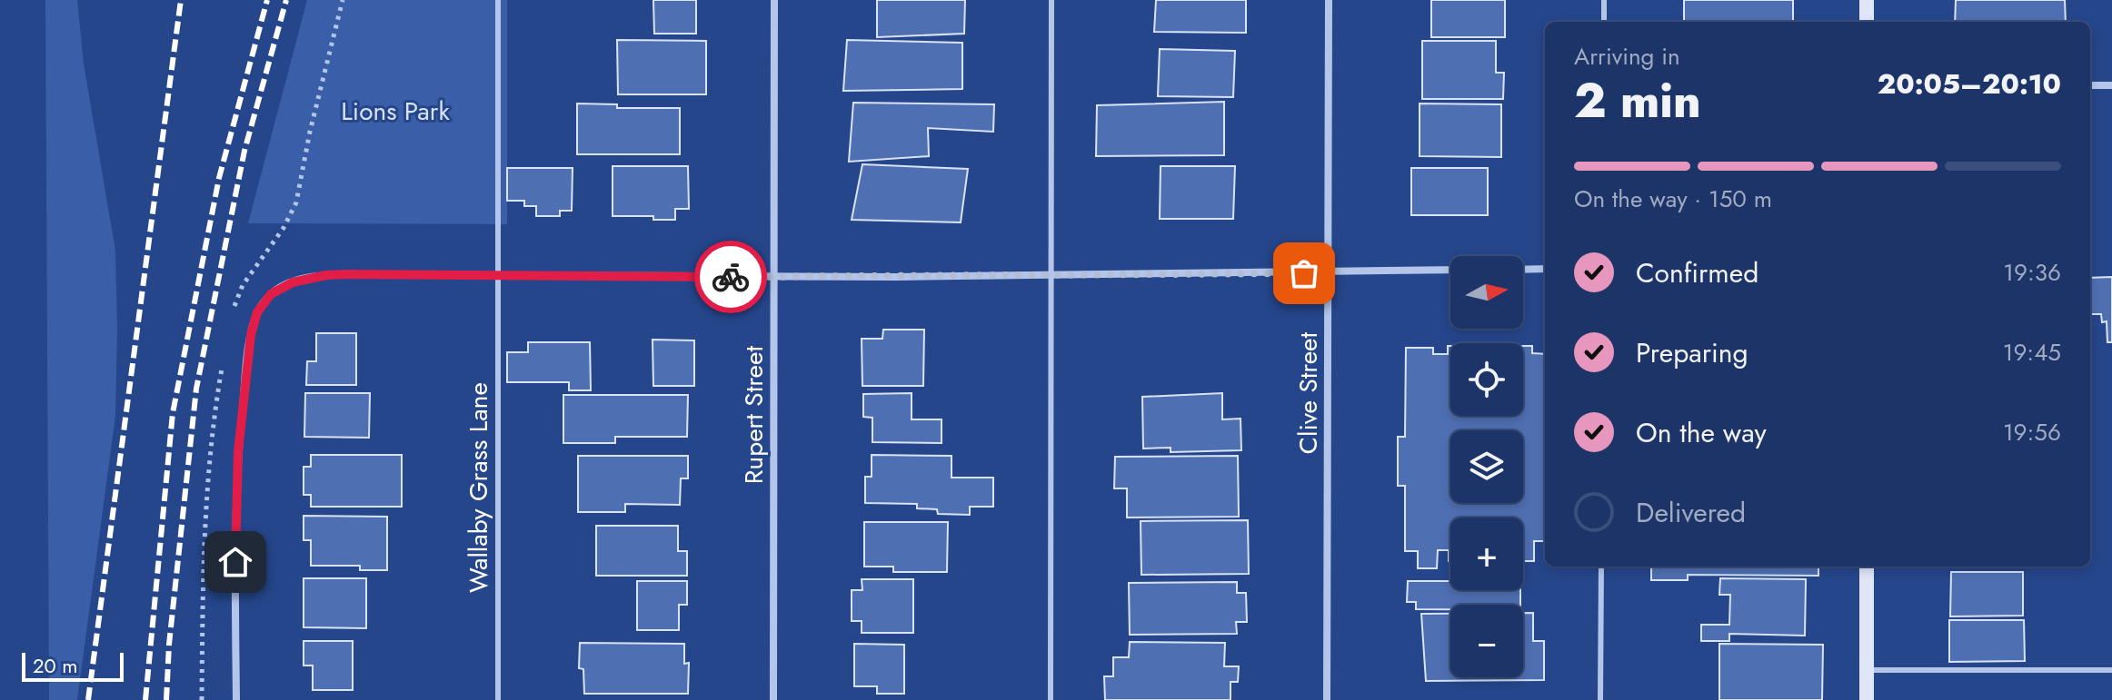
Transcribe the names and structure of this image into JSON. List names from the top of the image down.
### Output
{
  "streets": {
    "street": ["Clive Street", "Rupert Street"],
    "lane": ["Wallaby Grass Lane"]
  },
  "parks": ["Lions Park"],
  "scale_bar": "20 m",
  "north": "right",
  "page": {
    "heading": ["2 min", "Arriving in", "20:05–20:10"],
    "bar": "On the way · 150 m",
    "list": [
      ["Confirmed", "19:36"],
      ["Preparing", "19:45"],
      ["On the way", "19:56"],
      "Delivered"
    ],
    "map_buttons": ["+", "−"],
    "scale": "20 m"
  }
}
